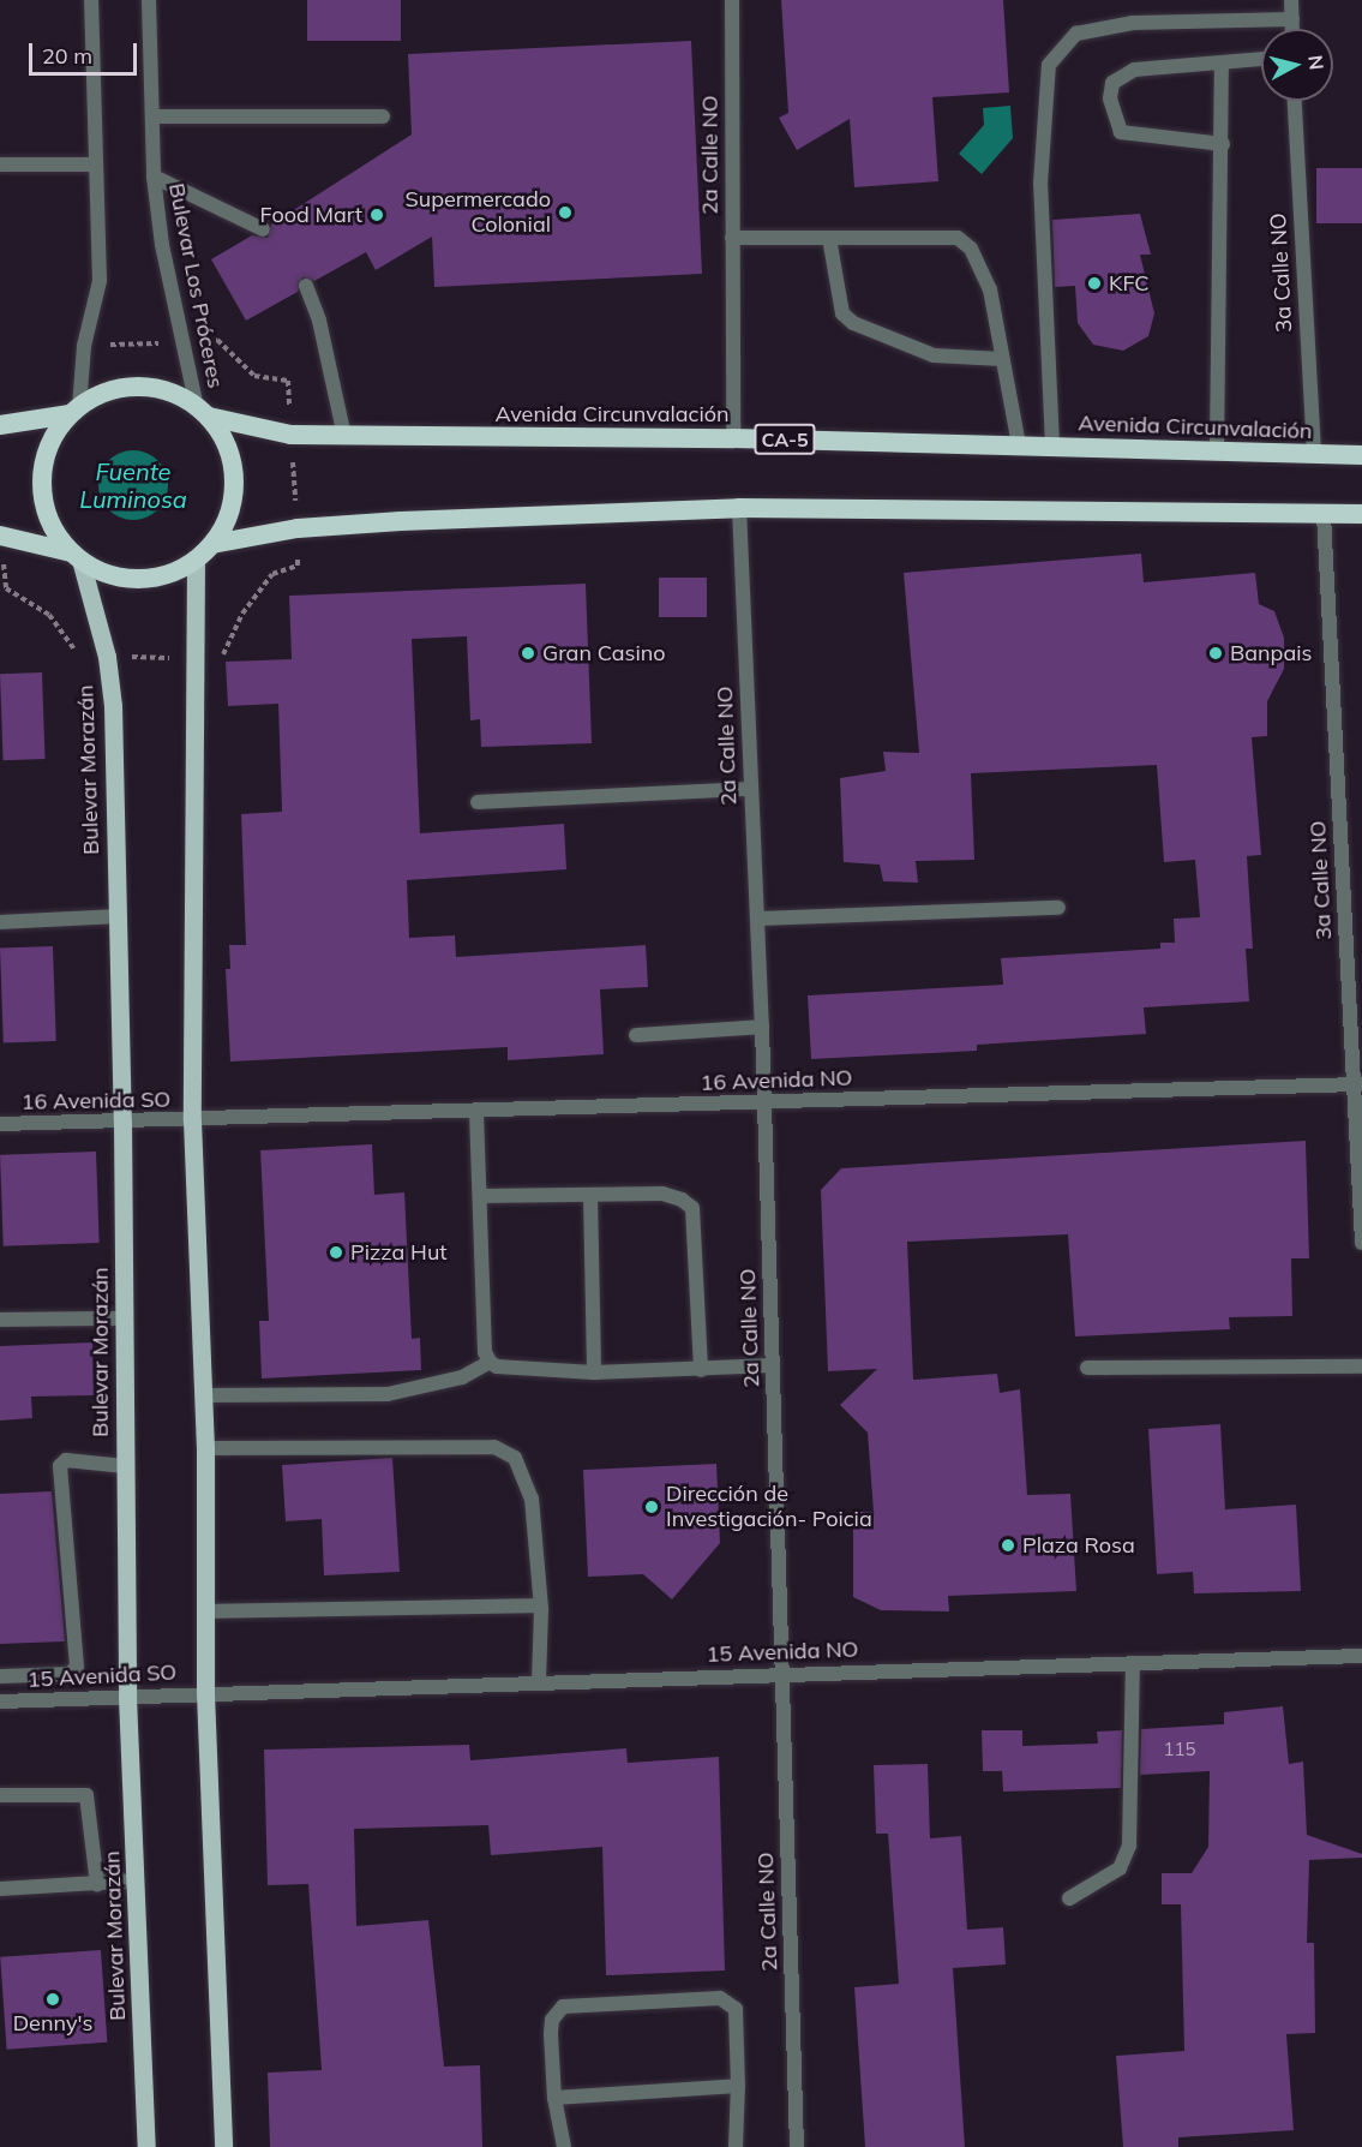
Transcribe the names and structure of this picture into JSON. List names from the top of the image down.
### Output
{
  "streets": {
    "highway": ["Avenida Circunvalación", "CA-5"],
    "main road": ["Bulevar Morazán"],
    "street": [
      "2a Calle NO",
      "3a Calle NO",
      "Bulevar Los Próceres",
      "16 Avenida NO",
      "16 Avenida SO",
      "15 Avenida NO",
      "15 Avenida SO"
    ]
  },
  "crossings": [
    ["2a Calle NO", "Avenida Circunvalación"],
    ["2a Calle NO", "16 Avenida NO"],
    ["2a Calle NO", "15 Avenida NO"],
    ["3a Calle NO", "Avenida Circunvalación"],
    ["3a Calle NO", "16 Avenida NO"],
    ["Bulevar Los Próceres", "Avenida Circunvalación"],
    ["Bulevar Los Próceres", "CA-5"],
    ["Bulevar Los Próceres", "Bulevar Morazán"],
    ["Avenida Circunvalación", "CA-5"],
    ["Avenida Circunvalación", "Bulevar Morazán"],
    ["CA-5", "Bulevar Morazán"],
    ["Bulevar Morazán", "16 Avenida SO"],
    ["Bulevar Morazán", "15 Avenida SO"],
    ["16 Avenida NO", "16 Avenida SO"],
    ["15 Avenida NO", "15 Avenida SO"]
  ],
  "water": ["Fuente Luminosa"],
  "places": [
    "Supermercado Colonial",
    "Food Mart",
    "KFC",
    "Gran Casino",
    "Banpais",
    "Pizza Hut",
    "Dirección de Investigación- Poicia",
    "Plaza Rosa",
    "Denny's"
  ],
  "house_numbers": ["115"],
  "scale_bar": "20 m",
  "north": "right"
}
